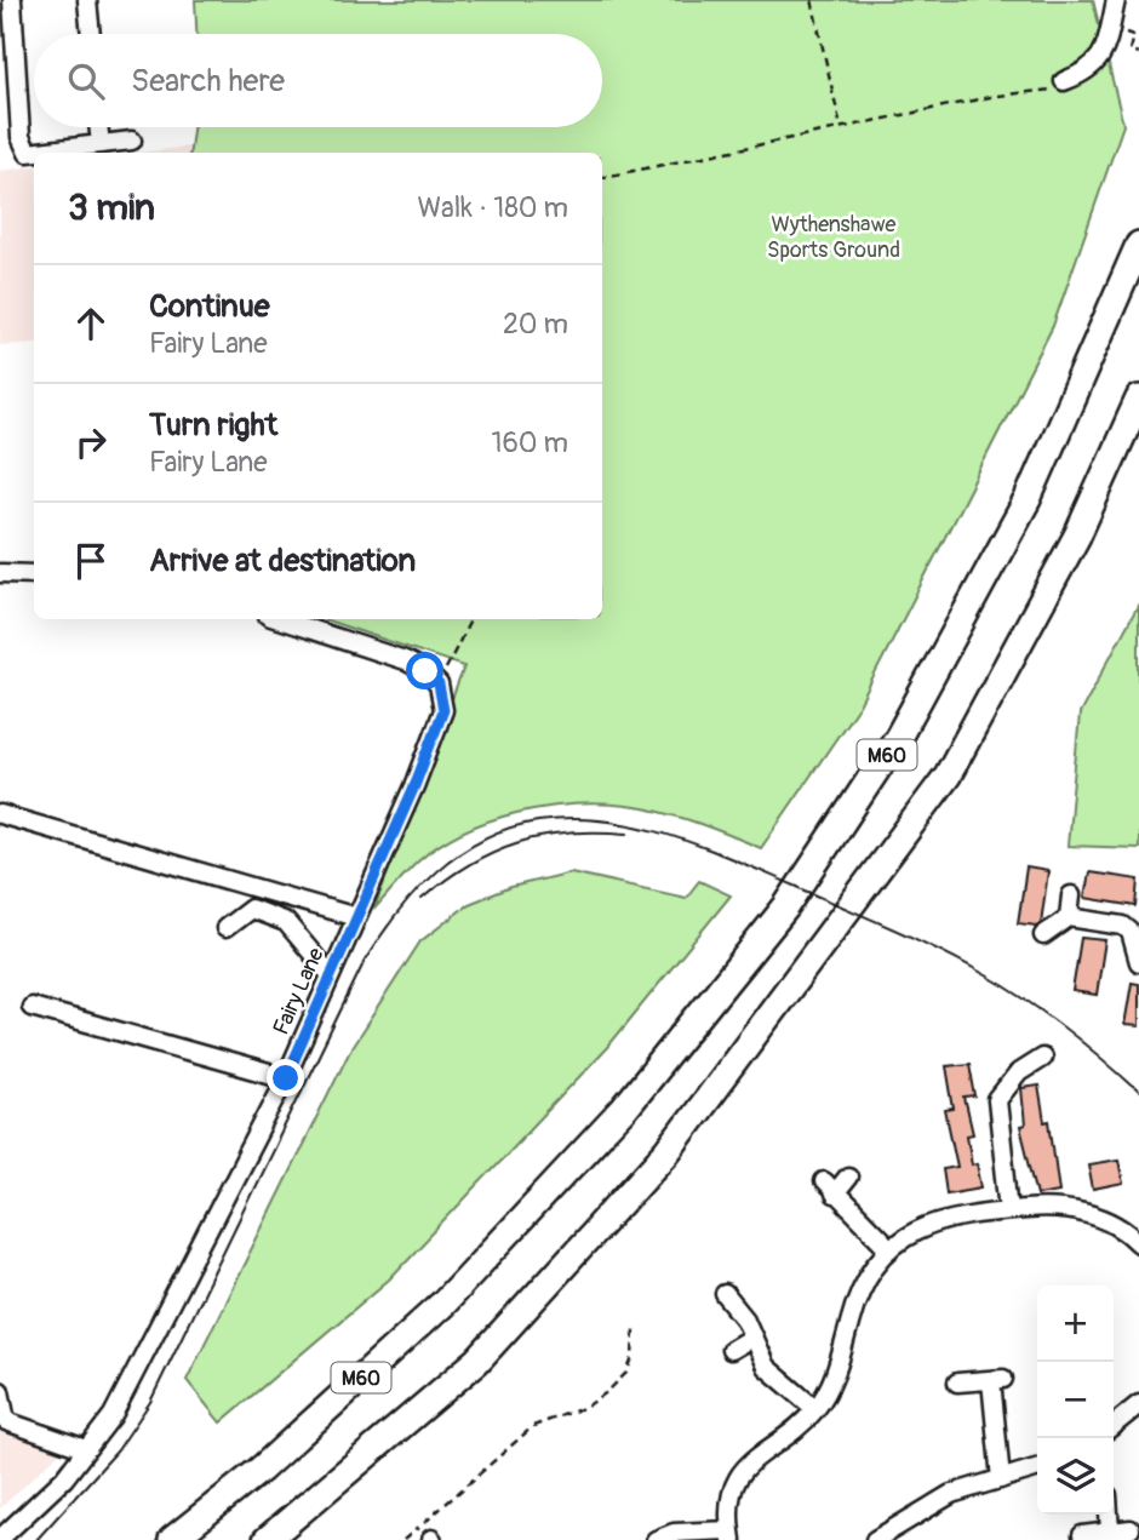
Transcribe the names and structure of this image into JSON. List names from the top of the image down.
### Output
{
  "streets": {
    "highway": ["M60"],
    "street": ["Fairy Lane"]
  },
  "parks": ["Wythenshawe Sports Ground"],
  "page": {
    "search": "Search here",
    "heading": ["3 min", "Walk · 180 m"],
    "list": [
      ["Continue", "Fairy Lane", "20 m"],
      ["Turn right", "Fairy Lane", "160 m"],
      "Arrive at destination"
    ],
    "map_buttons": ["+", "−"]
  }
}
